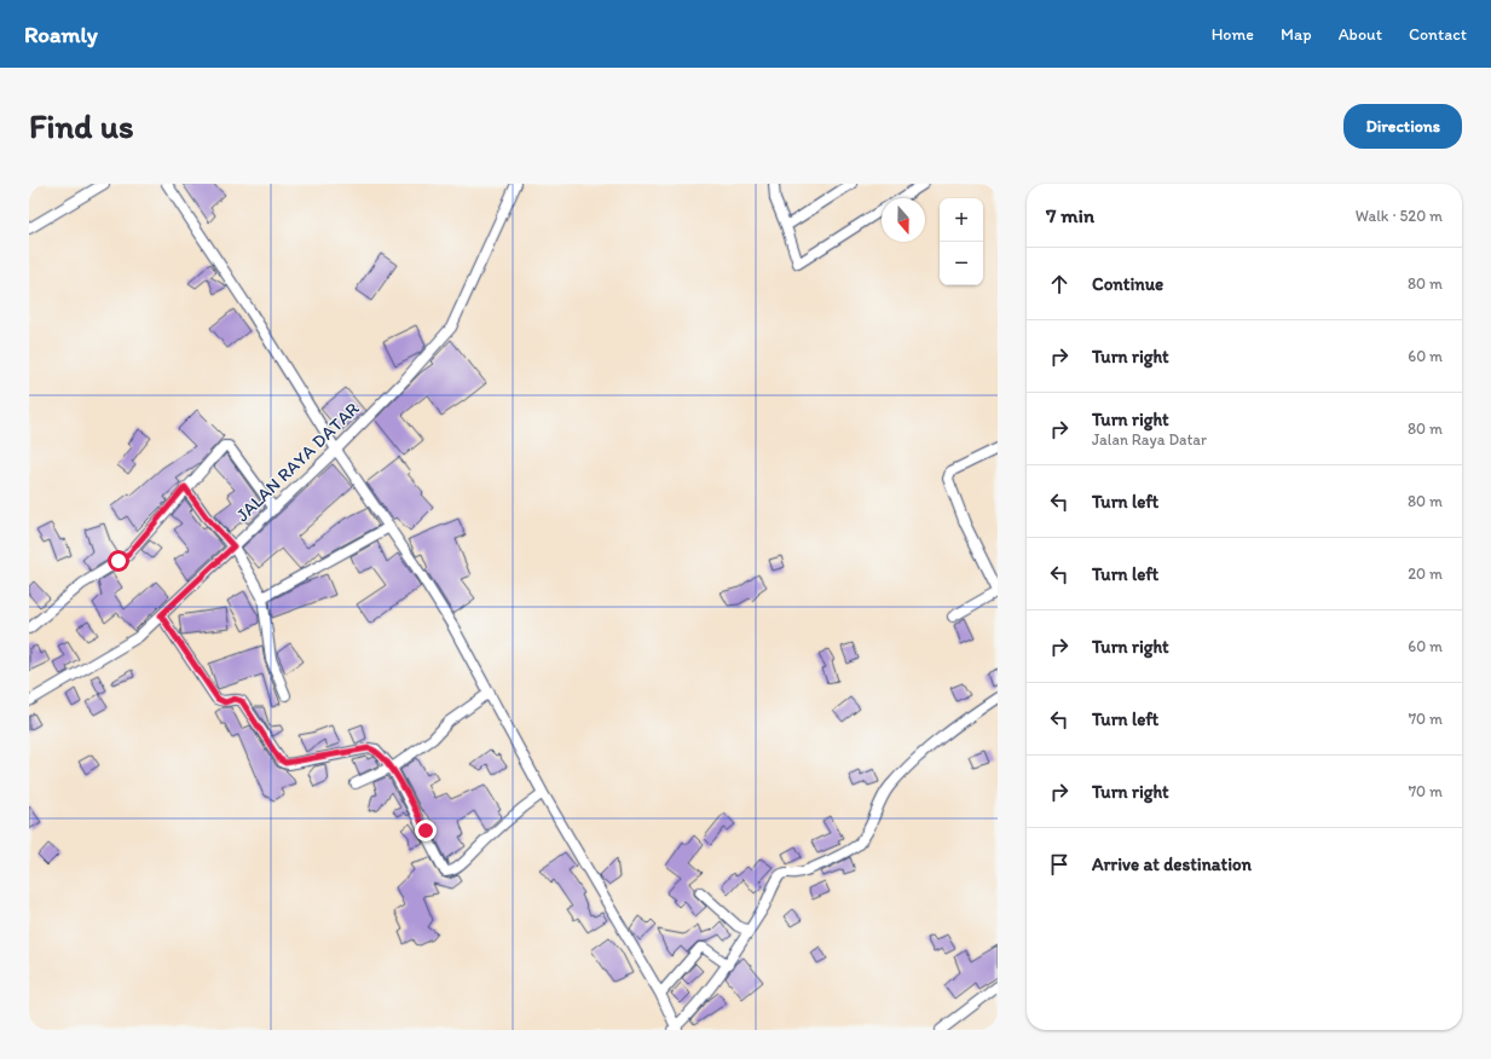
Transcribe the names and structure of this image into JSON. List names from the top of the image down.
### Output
{
  "streets": {
    "street": ["JALAN RAYA DATAR"]
  },
  "north": "bottom",
  "page": {
    "header": "Roamly",
    "nav": [
      "Home",
      "Map",
      "About",
      "Contact"
    ],
    "buttons": "Directions",
    "title": "Find us",
    "heading": ["7 min", "Walk · 520 m"],
    "map_buttons": ["+", "−"],
    "list": [
      ["Continue", "80 m"],
      ["Turn right", "60 m"],
      ["Turn right", "Jalan Raya Datar", "80 m"],
      ["Turn left", "80 m"],
      ["Turn left", "20 m"],
      ["Turn right", "60 m"],
      ["Turn left", "70 m"],
      ["Turn right", "70 m"],
      "Arrive at destination"
    ]
  }
}
